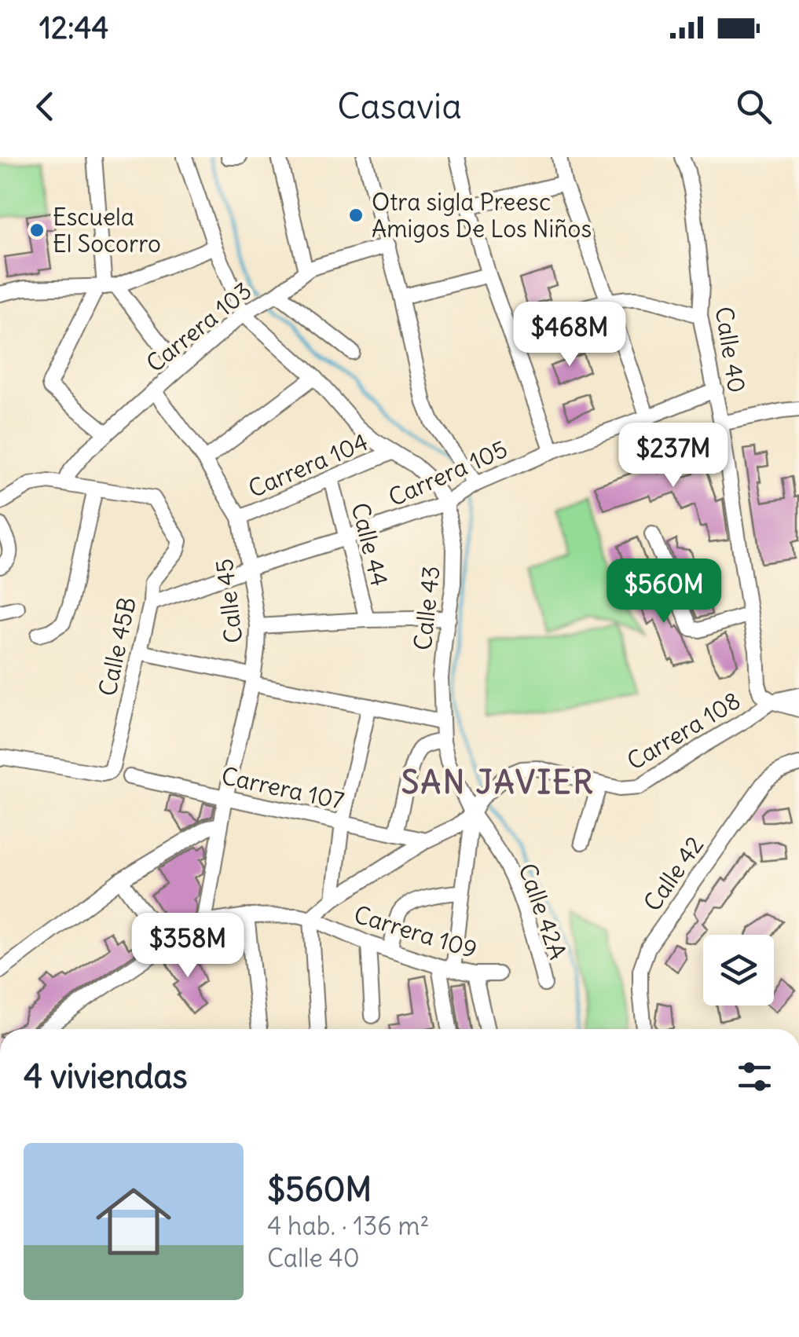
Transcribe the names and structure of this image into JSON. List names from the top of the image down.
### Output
{
  "streets": {
    "street": [
      "Carrera 103",
      "Calle 40",
      "Carrera 104",
      "Carrera 105",
      "Calle 44",
      "Calle 45",
      "Calle 43",
      "Calle 45B",
      "Carrera 108",
      "Carrera 107",
      "Calle 42",
      "Calle 42A",
      "Carrera 109"
    ]
  },
  "crossings": [
    ["Carrera 103", "Calle 45"],
    ["Carrera 103", "Calle 43"],
    ["Calle 40", "Carrera 105"],
    ["Calle 40", "Carrera 108"],
    ["Carrera 104", "Calle 44"],
    ["Carrera 104", "Calle 45"],
    ["Carrera 104", "Calle 43"],
    ["Carrera 105", "Calle 44"],
    ["Carrera 105", "Calle 45"],
    ["Carrera 105", "Calle 43"],
    ["Carrera 105", "Calle 45B"],
    ["Calle 45", "Carrera 107"],
    ["Calle 43", "Carrera 108"],
    ["Calle 43", "Calle 42A"],
    ["Carrera 108", "Carrera 107"],
    ["Carrera 108", "Calle 42A"],
    ["Carrera 108", "Carrera 109"]
  ],
  "districts": ["SAN JAVIER"],
  "places": ["Otra sigla Preesc Amigos De Los Niños", "Escuela El Socorro"],
  "page": {
    "status": "12:44",
    "header": "Casavia",
    "price": [
      "$468M",
      "$237M",
      "$560M",
      "$358M"
    ],
    "heading": "4 viviendas",
    "list": [
      {
        "name": "$560M",
        "note": "4 hab. · 136 m² · Calle 40"
      }
    ]
  }
}
